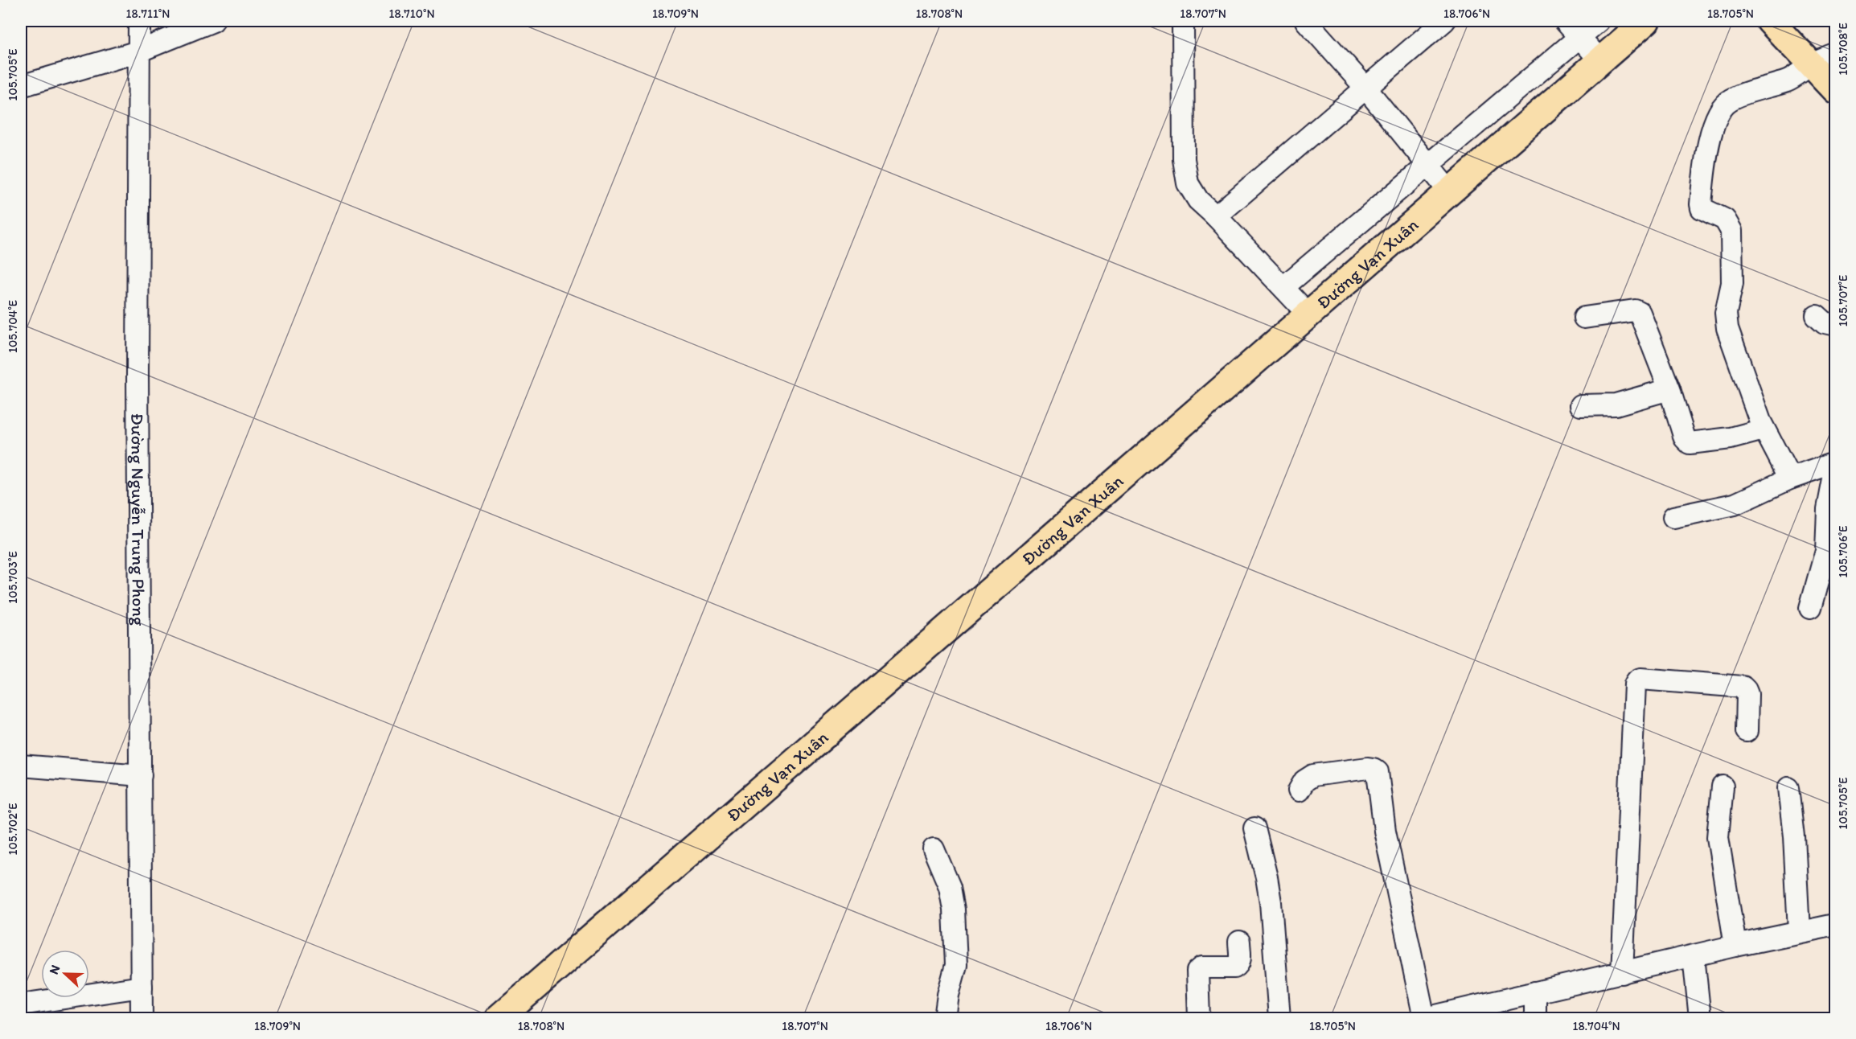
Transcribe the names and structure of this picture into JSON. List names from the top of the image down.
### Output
{
  "streets": {
    "main road": ["Đường Vạn Xuân"],
    "street": ["Đường Nguyễn Trung Phong"]
  },
  "north": "left",
  "coordinates": [
    "18.711°N",
    "18.710°N",
    "18.709°N",
    "18.708°N",
    "18.707°N",
    "18.706°N",
    "18.705°N",
    "105.708°E",
    "105.705°E",
    "105.707°E",
    "105.704°E",
    "105.706°E",
    "105.703°E",
    "105.702°E",
    "18.704°N"
  ]
}
